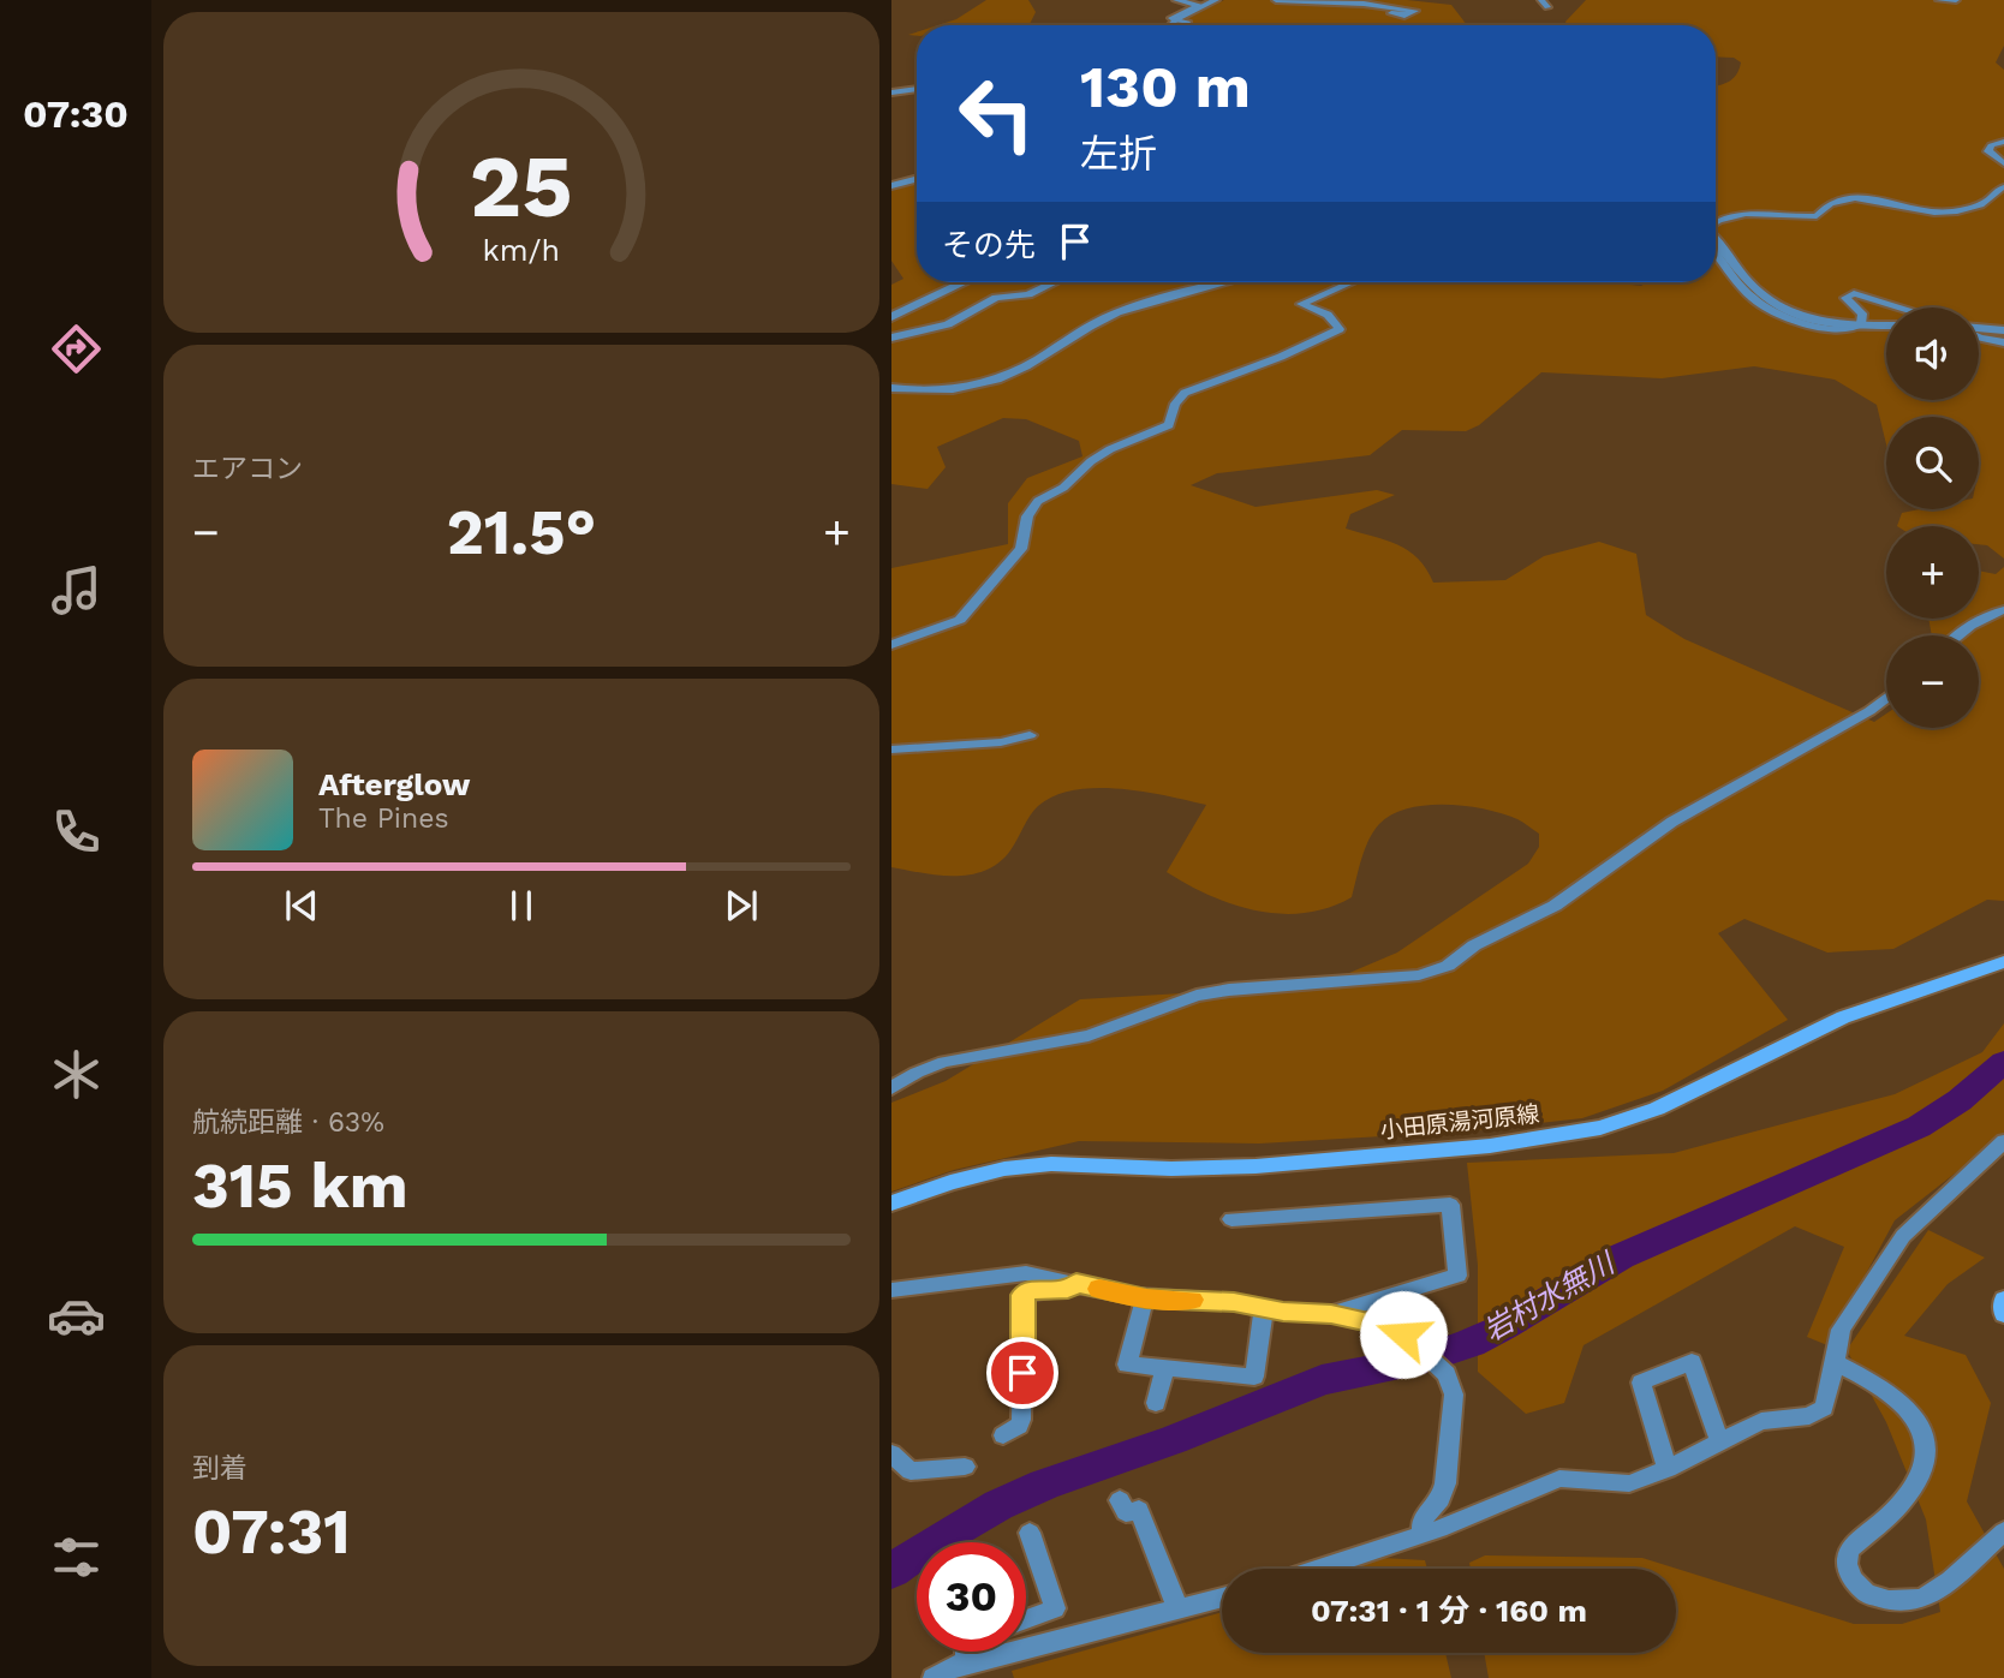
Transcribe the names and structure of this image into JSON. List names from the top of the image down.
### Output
{
  "streets": {
    "main road": ["小田原湯河原線"]
  },
  "water": ["岩村水無川"],
  "page": {
    "tabs": "07:30",
    "turn": ["130 m", "左折"],
    "then": "その先",
    "map_buttons": ["+", "−"],
    "tile": [
      "エアコン",
      ["航続距離 · 63%", "315 km"],
      ["到着", "07:31"]
    ],
    "heat": ["−", "21.5°", "+"],
    "song": ["Afterglow", "The Pines"],
    "limit": "30",
    "trip": "07:31 · 1 分 · 160 m",
    "gauge": ["25", "km/h"]
  }
}
